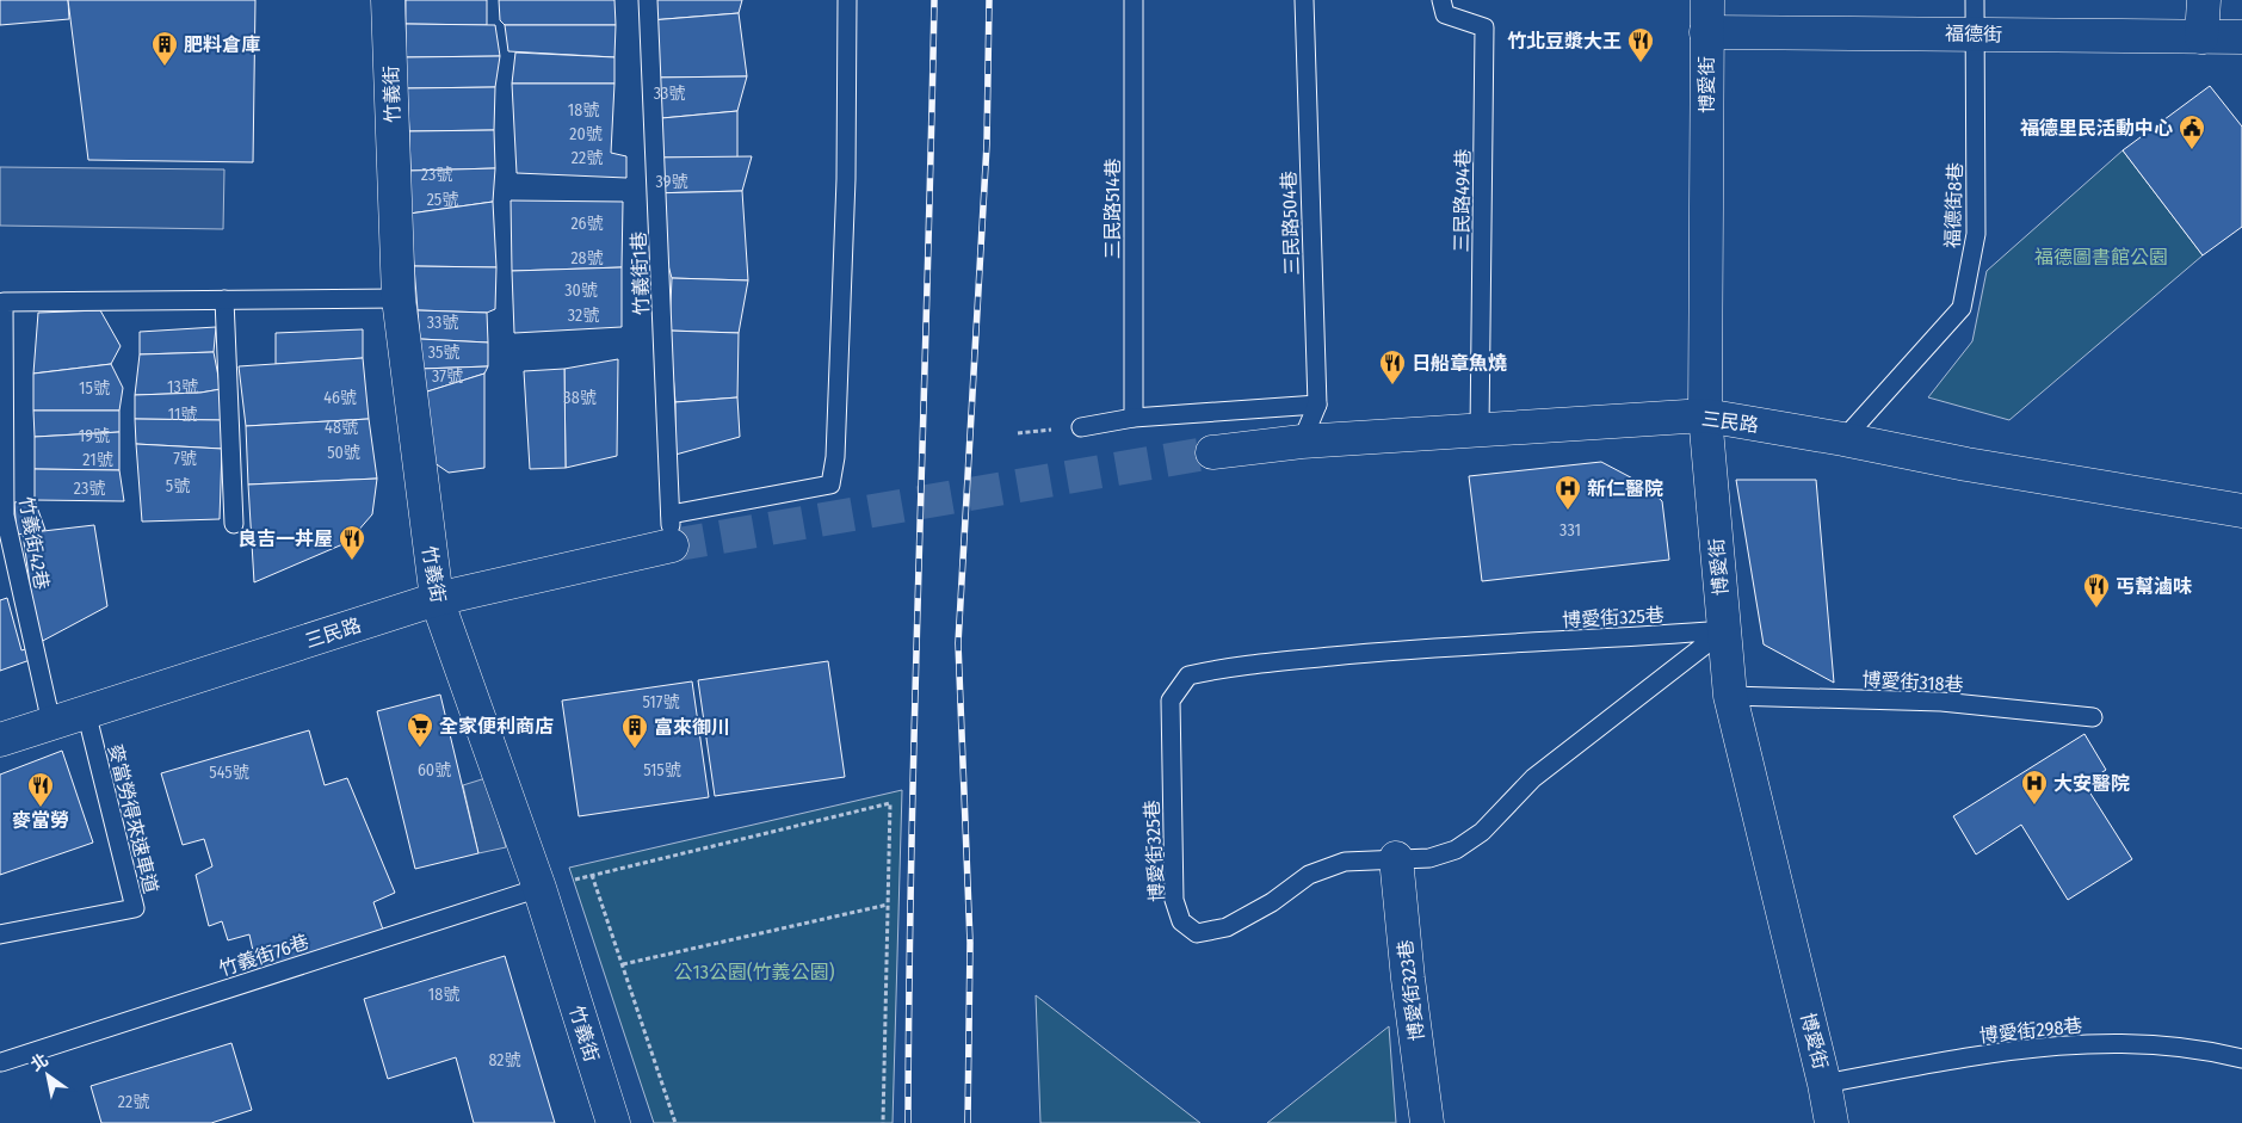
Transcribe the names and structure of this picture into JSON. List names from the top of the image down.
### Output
{
  "streets": {
    "street": [
      "福德街",
      "博愛街",
      "竹義街",
      "三民路",
      "博愛街323巷"
    ],
    "lane": [
      "三民路494巷",
      "福德街8巷",
      "三民路514巷",
      "三民路504巷",
      "竹義街1巷",
      "竹義街42巷",
      "博愛街325巷",
      "博愛街318巷",
      "麥當勞得來速車道",
      "竹義街76巷",
      "博愛街298巷"
    ]
  },
  "crossings": [
    ["福德街", "博愛街"],
    ["福德街", "福德街8巷"],
    ["博愛街", "三民路"],
    ["博愛街", "博愛街325巷"],
    ["博愛街", "博愛街318巷"],
    ["博愛街", "博愛街298巷"],
    ["竹義街", "三民路"],
    ["竹義街", "竹義街42巷"],
    ["竹義街", "竹義街76巷"],
    ["三民路494巷", "三民路"],
    ["福德街8巷", "三民路"],
    ["三民路504巷", "三民路"],
    ["竹義街1巷", "三民路"],
    ["三民路", "竹義街42巷"],
    ["三民路", "麥當勞得來速車道"],
    ["博愛街325巷", "博愛街323巷"]
  ],
  "parks": ["福德圖書館公園", "公13公園(竹義公園)"],
  "places": {
    "restaurant": [
      "竹北豆漿大王",
      "日船章魚燒",
      "良吉一丼屋",
      "丐幫滷味",
      "麥當勞"
    ],
    "building": ["肥料倉庫", "富來御川"],
    "public building": ["福德里民活動中心"],
    "hospital": ["新仁醫院", "大安醫院"],
    "supermarket": ["全家便利商店"]
  },
  "house_numbers": [
    "33號",
    "18號",
    "20號",
    "22號",
    "23號",
    "39號",
    "25號",
    "26號",
    "28號",
    "30號",
    "32號",
    "33號",
    "35號",
    "37號",
    "13號",
    "15號",
    "46號",
    "38號",
    "11號",
    "48號",
    "19號",
    "50號",
    "7號",
    "21號",
    "5號",
    "23號",
    "331",
    "517號",
    "60號",
    "515號",
    "545號",
    "18號",
    "82號",
    "22號"
  ],
  "north": "top left"
}
